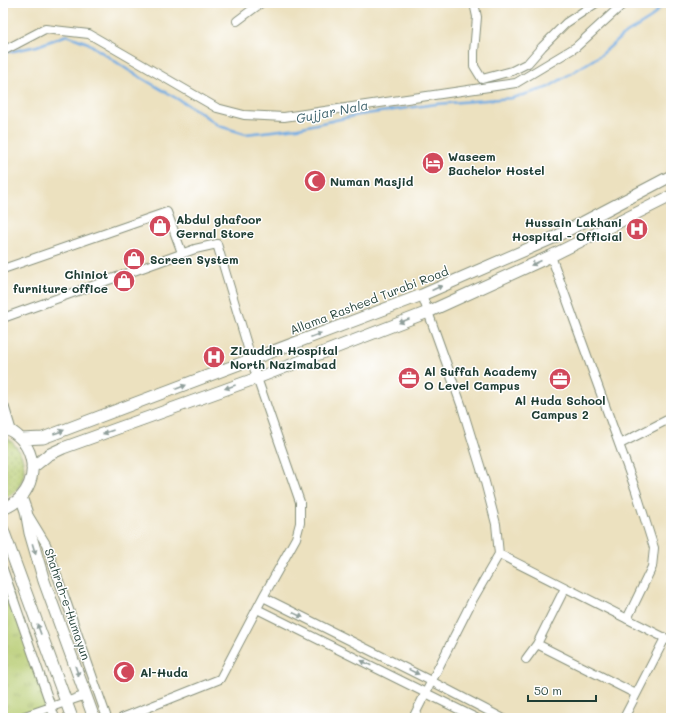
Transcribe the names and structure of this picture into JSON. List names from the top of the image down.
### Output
{
  "streets": {
    "main road": ["Allama Rasheed Turabi Road", "Shahrah-e-Humayun"]
  },
  "water": ["Gujjar Nala"],
  "places": {
    "hotel": ["Waseem Bachelor Hostel"],
    "mosque": ["Numan Masjid", "Al-Huda"],
    "shop": ["Abdul ghafoor Gernal Store", "Screen System", "Chiniot furniture office"],
    "hospital": ["Hussain Lakhani Hospital - Official", "Ziauddin Hospital North Nazimabad"],
    "office": ["Al Suffah Academy O Level Campus", "Al Huda School Campus 2"]
  },
  "scale_bar": "50 m"
}
